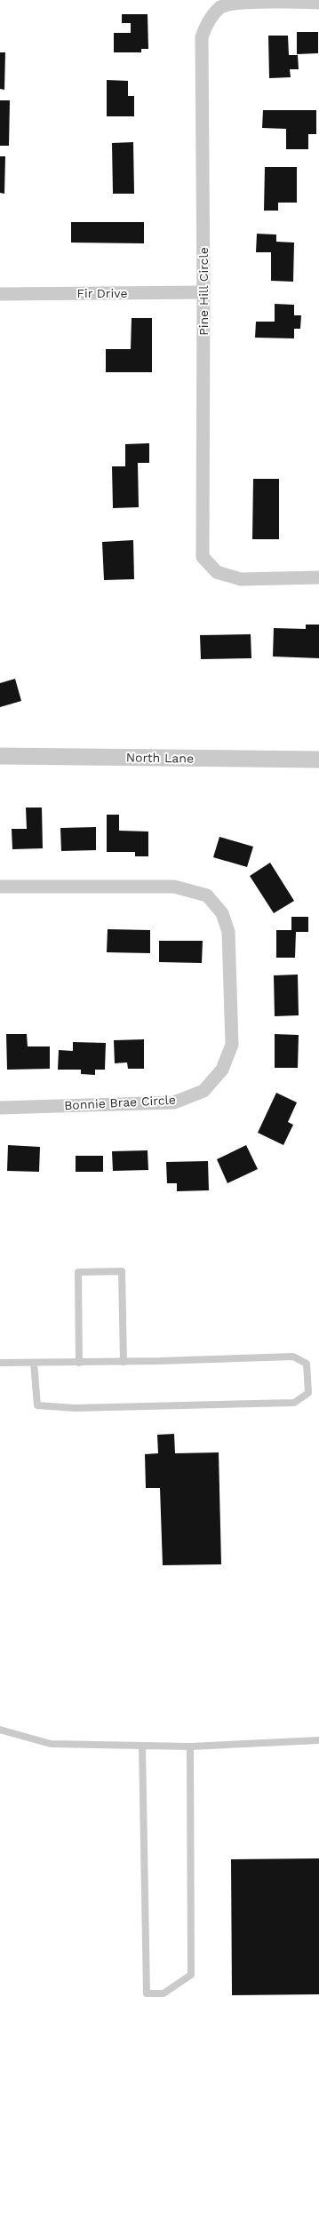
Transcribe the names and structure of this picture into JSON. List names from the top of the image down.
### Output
{
  "streets": {
    "street": [
      "Pine Hill Circle",
      "Fir Drive",
      "North Lane",
      "Bonnie Brae Circle"
    ]
  },
  "crossings": [
    ["Pine Hill Circle", "Fir Drive"]
  ]
}
